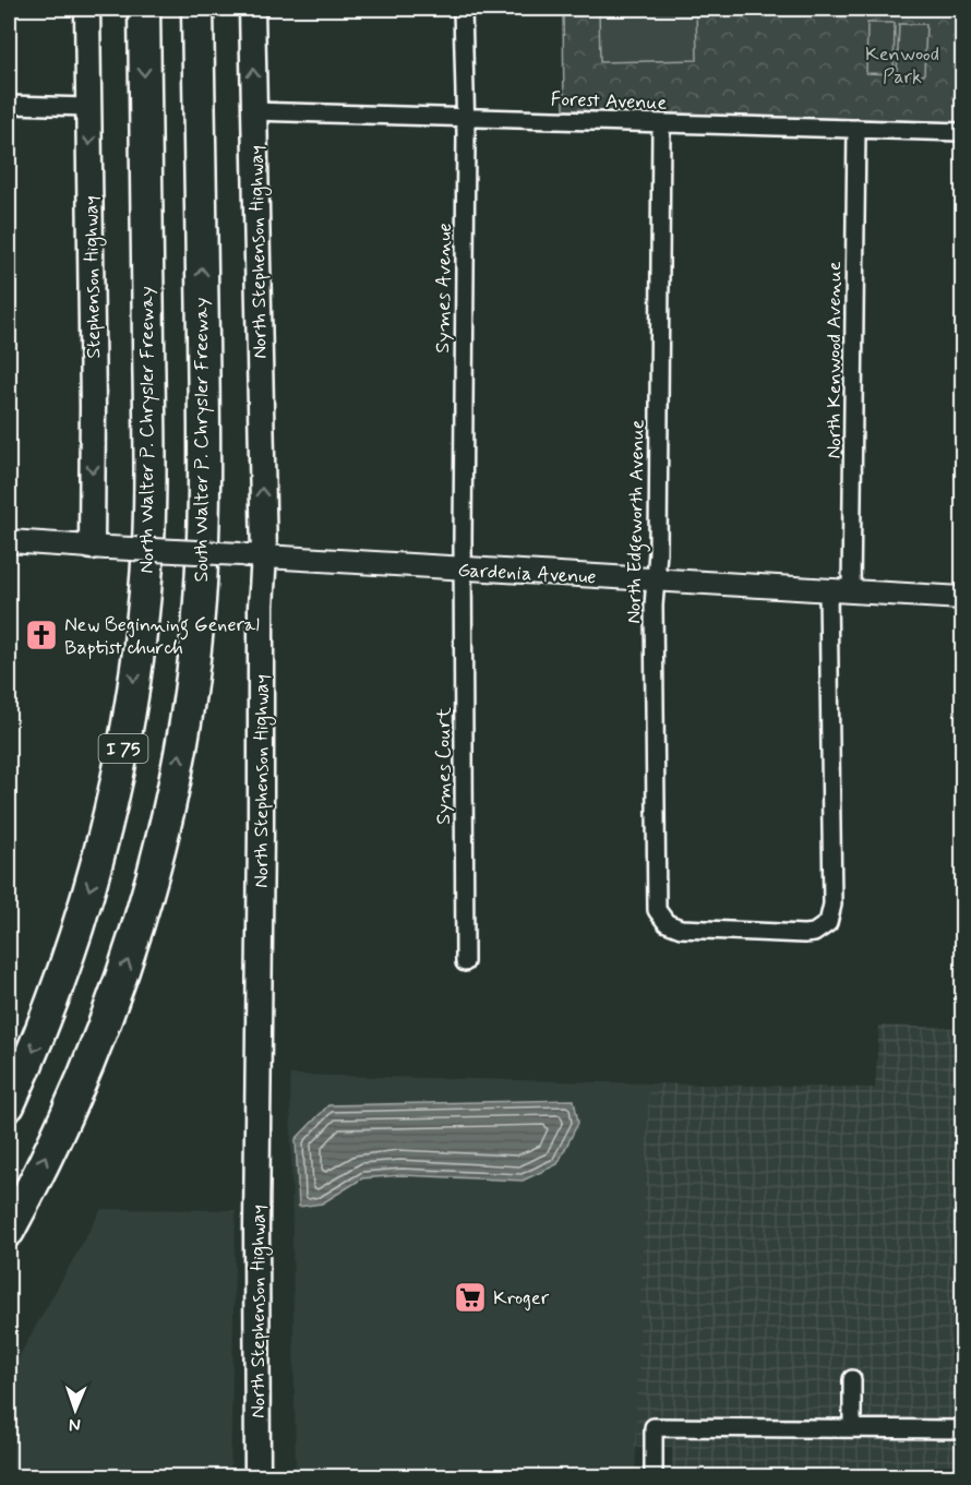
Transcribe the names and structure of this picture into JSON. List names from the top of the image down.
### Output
{
  "streets": {
    "highway": ["North Walter P. Chrysler Freeway", "South Walter P. Chrysler Freeway", "I 75"],
    "main road": ["North Stephenson Highway", "Stephenson Highway"],
    "street": [
      "Forest Avenue",
      "Symes Avenue",
      "North Kenwood Avenue",
      "North Edgeworth Avenue",
      "Gardenia Avenue",
      "Symes Court"
    ]
  },
  "crossings": [
    ["Forest Avenue", "North Stephenson Highway"],
    ["Forest Avenue", "Symes Avenue"],
    ["Forest Avenue", "North Kenwood Avenue"],
    ["Forest Avenue", "North Edgeworth Avenue"],
    ["North Stephenson Highway", "Gardenia Avenue"],
    ["Stephenson Highway", "Gardenia Avenue"],
    ["Symes Avenue", "Gardenia Avenue"],
    ["Symes Avenue", "Symes Court"],
    ["North Kenwood Avenue", "Gardenia Avenue"],
    ["North Edgeworth Avenue", "Gardenia Avenue"],
    ["Gardenia Avenue", "Symes Court"]
  ],
  "one_way": [
    "North Stephenson Highway",
    "Stephenson Highway",
    "North Walter P. Chrysler Freeway",
    "South Walter P. Chrysler Freeway"
  ],
  "parks": ["Kenwood Park"],
  "places": {
    "church": ["New Beginning General Baptist church"],
    "supermarket": ["Kroger"]
  },
  "north": "bottom"
}
